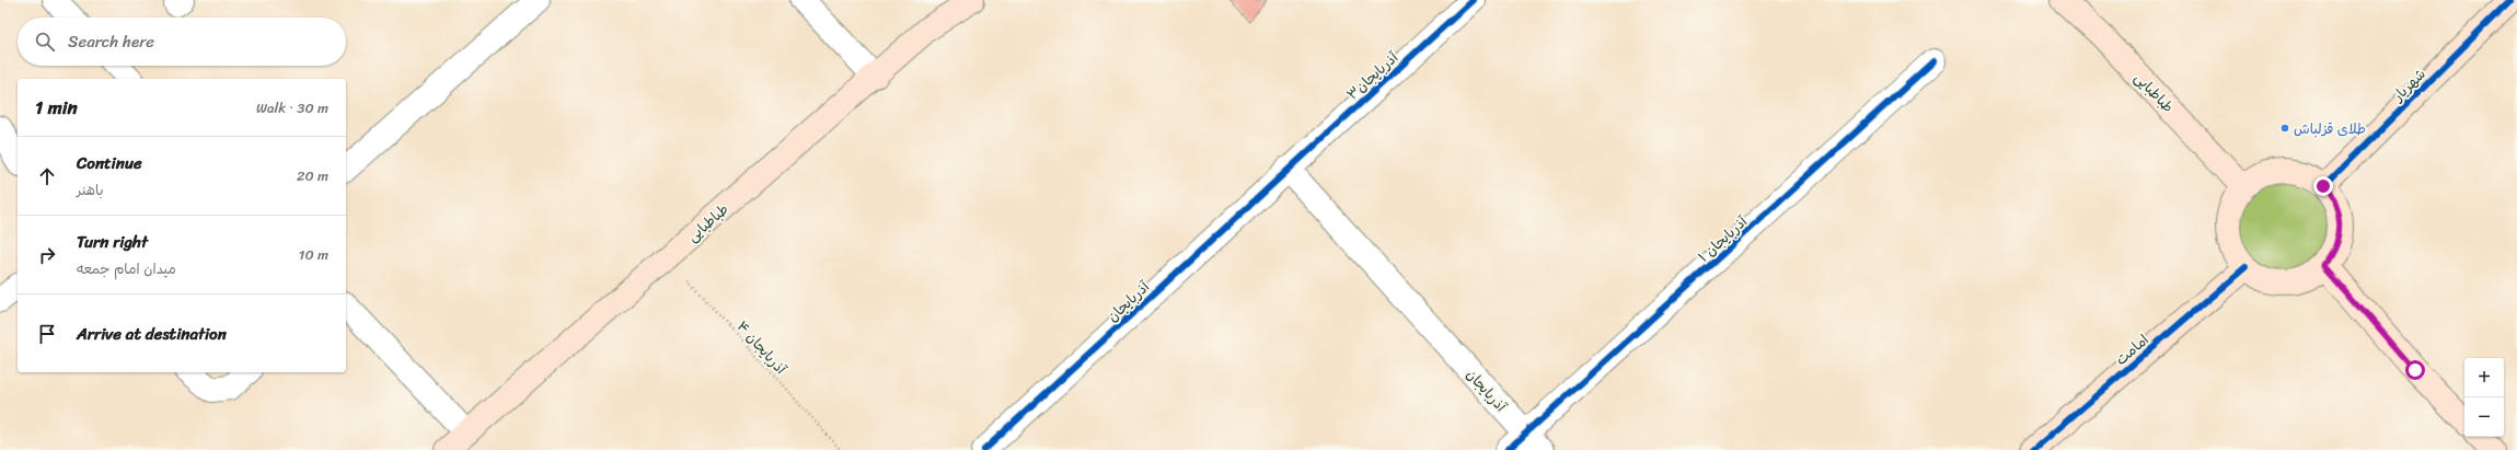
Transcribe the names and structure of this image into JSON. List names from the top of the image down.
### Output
{
  "streets": {
    "main road": ["شهریار", "طباطبایی", "امامت"],
    "street": ["آذربایجان۳", "آذربایجان ۱", "آذربایجان"],
    "path": ["آذربایجان ۴"]
  },
  "crossings": [
    ["آذربایجان۳", "آذربایجان"],
    ["شهریار", "طباطبایی"],
    ["شهریار", "امامت"],
    ["طباطبایی", "آذربایجان ۴"],
    ["طباطبایی", "امامت"],
    ["آذربایجان ۱", "آذربایجان"]
  ],
  "places": ["طلای قزلباش"],
  "page": {
    "search": "Search here",
    "heading": ["1 min", "Walk · 30 m"],
    "list": [
      ["Continue", "باهنر", "20 m"],
      ["Turn right", "میدان امام جمعه", "10 m"],
      "Arrive at destination"
    ],
    "map_buttons": ["+", "−"]
  }
}
